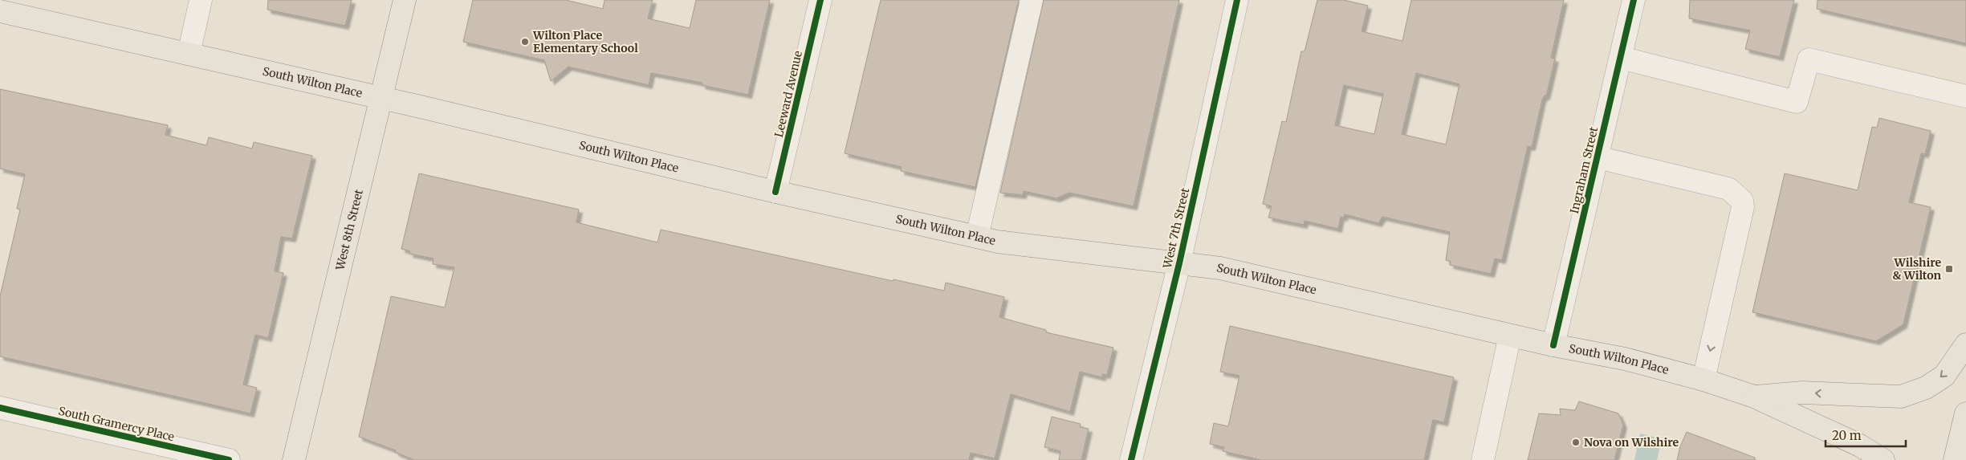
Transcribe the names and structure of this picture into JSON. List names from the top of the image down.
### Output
{
  "streets": {
    "main road": ["South Wilton Place", "West 8th Street"],
    "street": [
      "Leeward Avenue",
      "Ingraham Street",
      "West 7th Street",
      "South Gramercy Place"
    ]
  },
  "crossings": [
    ["South Wilton Place", "Leeward Avenue"],
    ["South Wilton Place", "Ingraham Street"],
    ["South Wilton Place", "West 7th Street"],
    ["South Wilton Place", "West 8th Street"]
  ],
  "places": {
    "other": ["Wilton Place Elementary School", "Nova on Wilshire"],
    "transit": ["Wilshire & Wilton"]
  },
  "scale_bar": "20 m"
}
